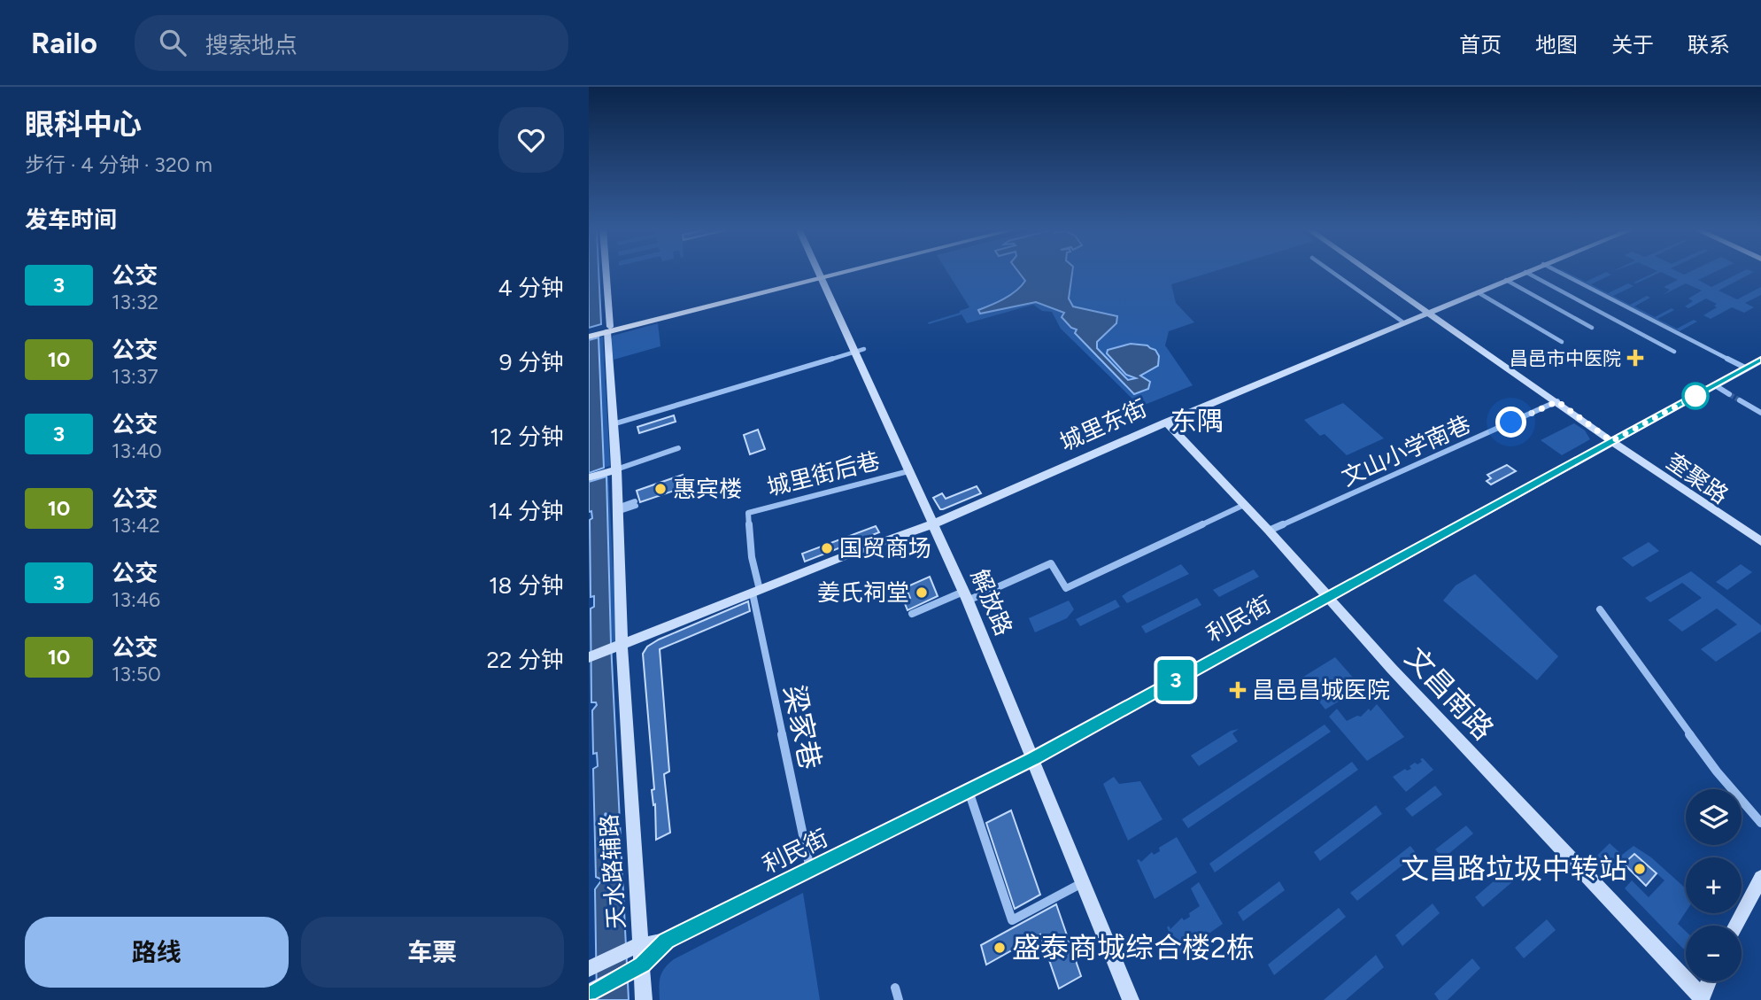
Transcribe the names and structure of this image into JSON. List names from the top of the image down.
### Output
{
  "streets": {
    "street": [
      "城里东街",
      "文山小学南巷",
      "城里街后巷",
      "奎聚路",
      "解放路",
      "利民街",
      "文昌南路",
      "梁家巷",
      "天水路辅路"
    ]
  },
  "crossings": [
    ["城里东街", "奎聚路"],
    ["城里东街", "解放路"],
    ["城里东街", "文昌南路"],
    ["城里东街", "梁家巷"],
    ["城里东街", "天水路辅路"],
    ["文山小学南巷", "奎聚路"],
    ["文山小学南巷", "文昌南路"],
    ["城里街后巷", "解放路"],
    ["城里街后巷", "梁家巷"],
    ["奎聚路", "利民街"],
    ["解放路", "利民街"],
    ["利民街", "文昌南路"],
    ["利民街", "梁家巷"],
    ["利民街", "天水路辅路"]
  ],
  "districts": ["东隅"],
  "places": {
    "health": ["昌邑市中医院", "昌邑昌城医院"],
    "other": [
      "惠宾楼",
      "国贸商场",
      "姜氏祠堂",
      "文昌路垃圾中转站",
      "盛泰商城综合楼2栋"
    ]
  },
  "lines": ["bus line 3"],
  "page": {
    "header": "Railo",
    "search": "搜索地点",
    "nav": [
      "首页",
      "地图",
      "关于",
      "联系"
    ],
    "heading": [
      ["眼科中心", "步行 · 4 分钟 · 320 m"],
      "发车时间"
    ],
    "on_map": "3",
    "list": [
      {
        "mark": "3",
        "name": "公交",
        "note": "13:32",
        "value": "4 分钟"
      },
      {
        "mark": "10",
        "name": "公交",
        "note": "13:37",
        "value": "9 分钟"
      },
      {
        "mark": "3",
        "name": "公交",
        "note": "13:40",
        "value": "12 分钟"
      },
      {
        "mark": "10",
        "name": "公交",
        "note": "13:42",
        "value": "14 分钟"
      },
      {
        "mark": "3",
        "name": "公交",
        "note": "13:46",
        "value": "18 分钟"
      },
      {
        "mark": "10",
        "name": "公交",
        "note": "13:50",
        "value": "22 分钟"
      }
    ],
    "map_buttons": ["+", "−"],
    "buttons": ["路线", "车票"]
  }
}
